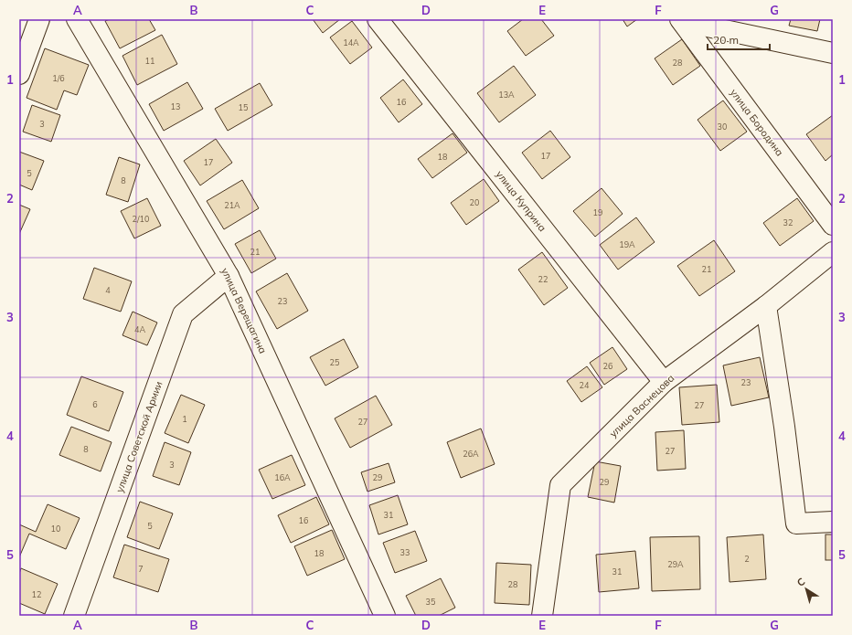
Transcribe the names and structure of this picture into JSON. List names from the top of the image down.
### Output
{
  "streets": {
    "street": [
      "улица Бородина",
      "улица Куприна",
      "улица Верещагина",
      "улица Васнецова",
      "улица Советской Армии"
    ]
  },
  "crossings": [
    ["улица Куприна", "улица Васнецова"],
    ["улица Верещагина", "улица Советской Армии"]
  ],
  "house_numbers": [
    "14А",
    "11",
    "28",
    "1/6",
    "13А",
    "16",
    "13",
    "15",
    "3",
    "30",
    "17",
    "18",
    "17",
    "5",
    "8",
    "20",
    "21А",
    "19",
    "2/10",
    "32",
    "19А",
    "21",
    "21",
    "22",
    "4",
    "23",
    "4А",
    "25",
    "26",
    "23",
    "24",
    "6",
    "27",
    "1",
    "27",
    "8",
    "27",
    "26А",
    "3",
    "16А",
    "29",
    "29",
    "31",
    "16",
    "5",
    "10",
    "33",
    "18",
    "2",
    "29А",
    "7",
    "31",
    "28",
    "12",
    "35"
  ],
  "scale_bar": "20 m",
  "north": "top left",
  "grid": {
    "columns": [
      "A",
      "B",
      "C",
      "D",
      "E",
      "F",
      "G"
    ],
    "rows": [
      "1",
      "2",
      "3",
      "4",
      "5"
    ]
  }
}
